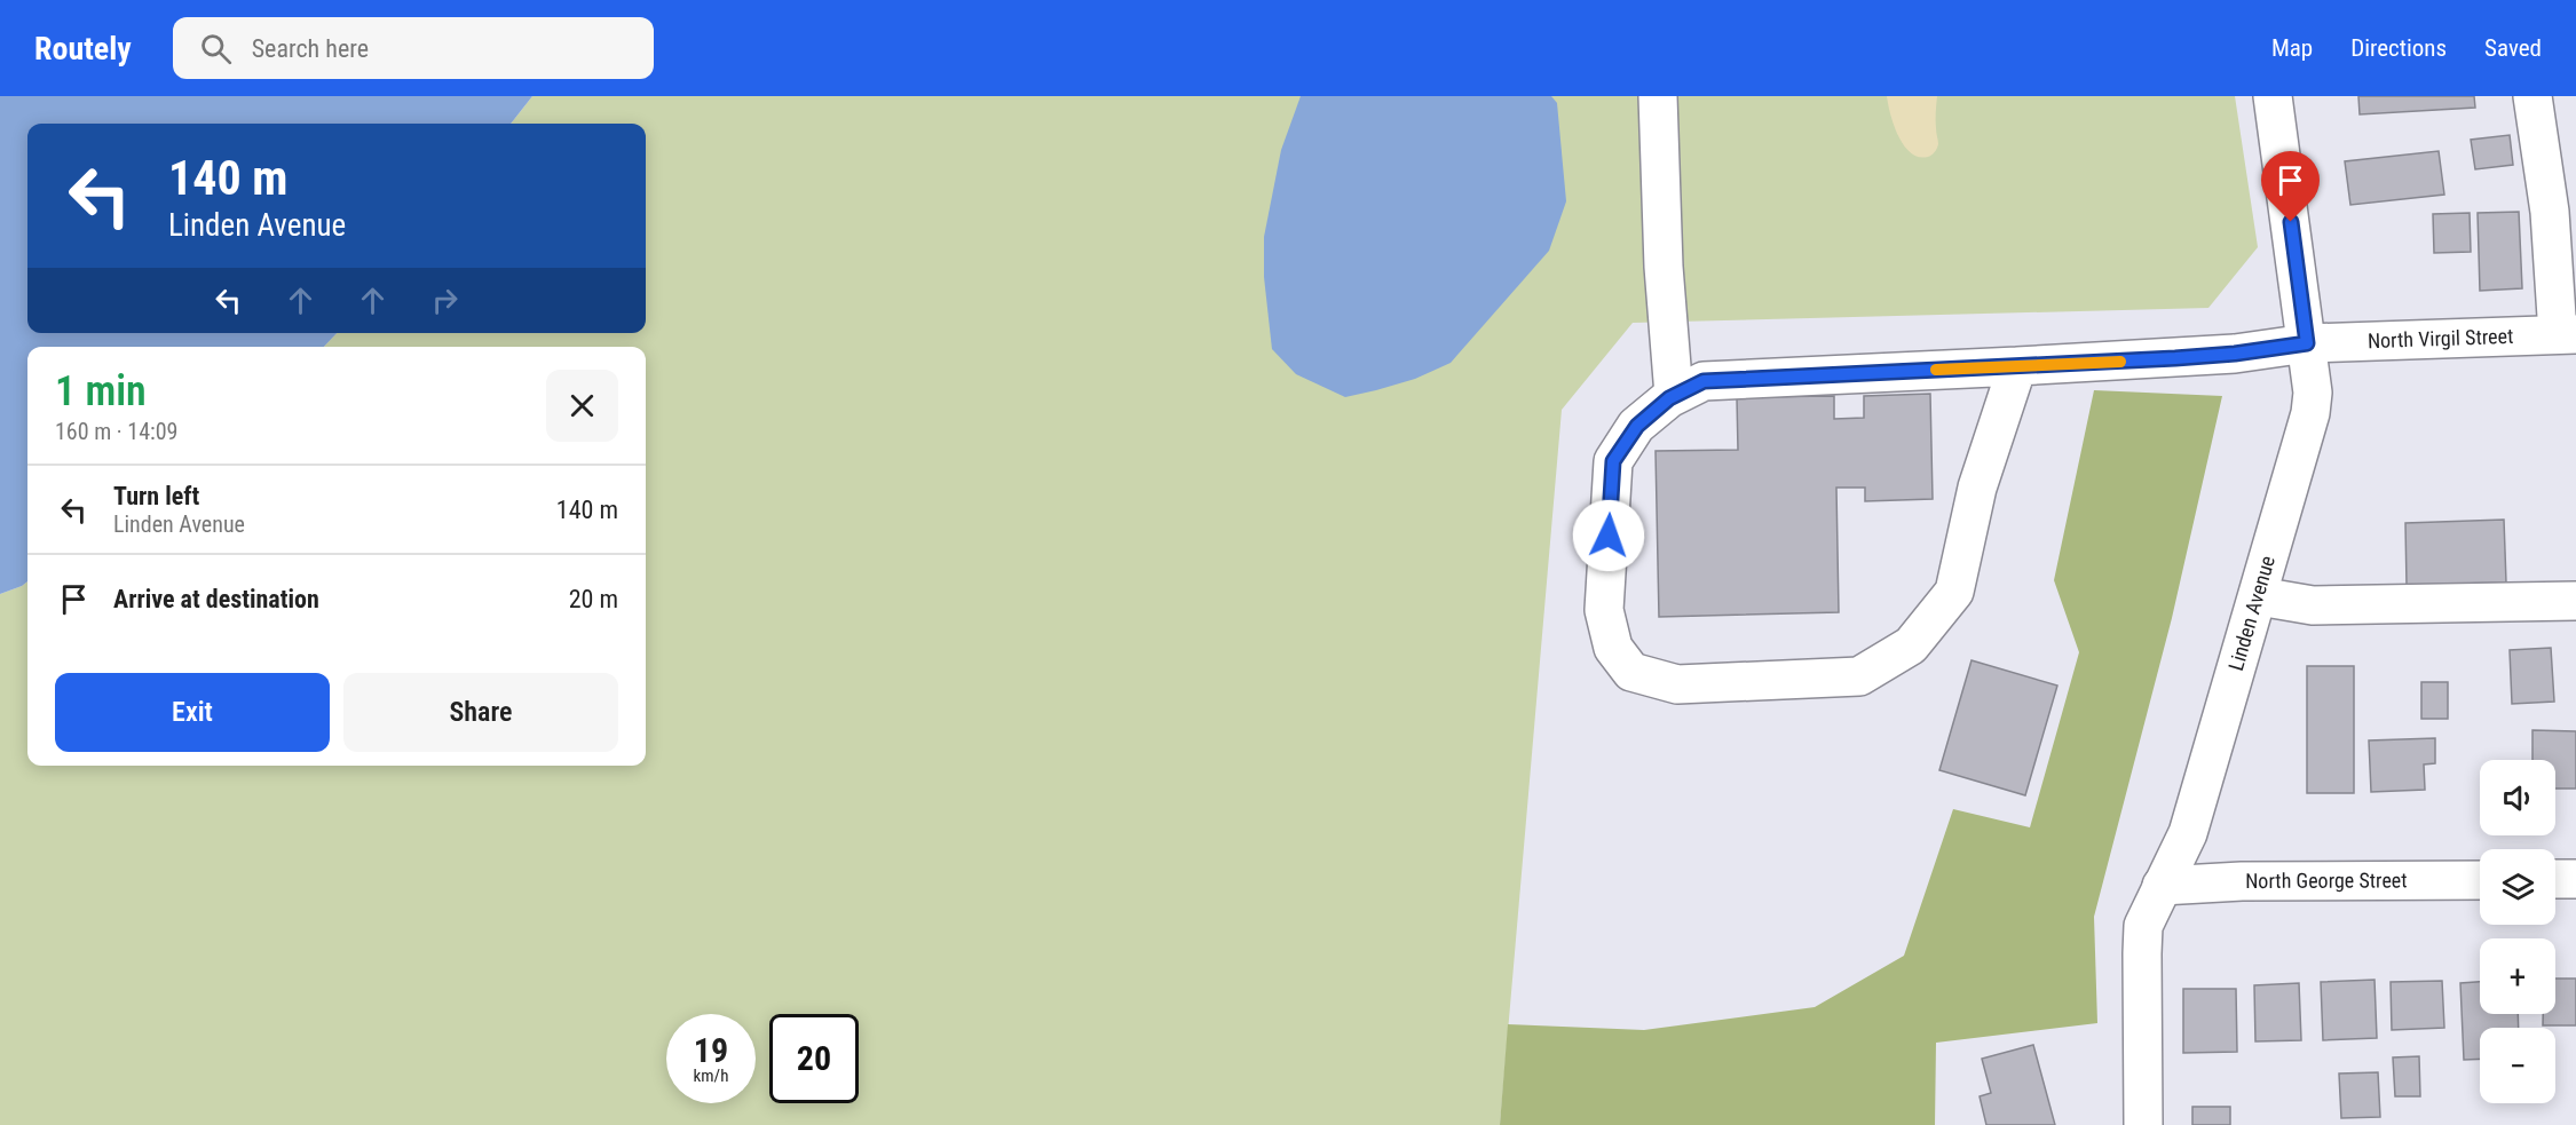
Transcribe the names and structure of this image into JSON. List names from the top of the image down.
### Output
{
  "streets": {
    "street": ["North Virgil Street", "Linden Avenue", "North George Street"]
  },
  "crossings": [
    ["North Virgil Street", "Linden Avenue"],
    ["Linden Avenue", "North George Street"]
  ],
  "page": {
    "header": "Routely",
    "search": "Search here",
    "nav": ["Map", "Directions", "Saved"],
    "turn": ["140 m", "Linden Avenue"],
    "heading": ["1 min", "160 m · 14:09"],
    "list": [
      {
        "name": "Turn left",
        "note": "Linden Avenue",
        "value": "140 m"
      },
      {
        "name": "Arrive at destination",
        "value": "20 m"
      }
    ],
    "buttons": ["Exit", "Share"],
    "map_buttons": ["+", "−"],
    "speed": "19 km/h",
    "limit": "20"
  }
}
